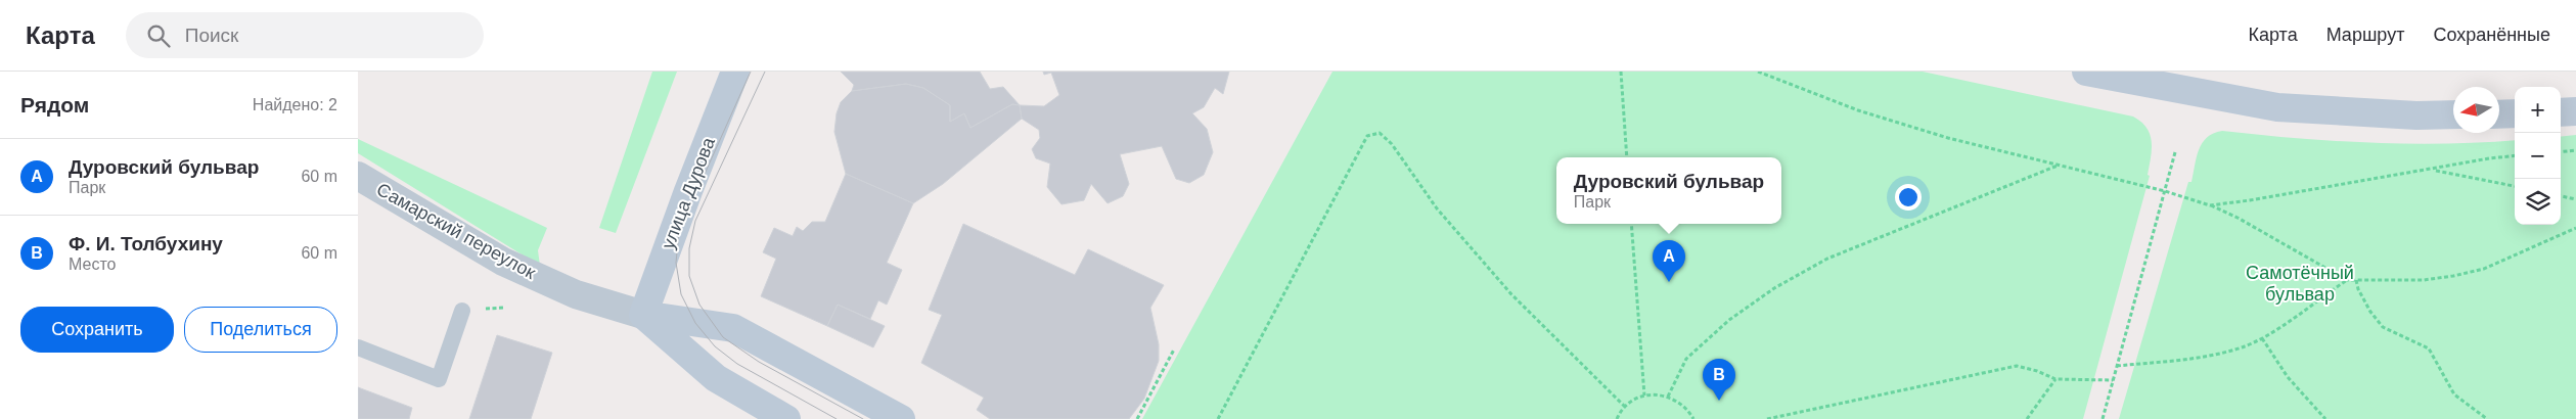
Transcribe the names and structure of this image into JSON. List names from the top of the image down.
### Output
{
  "streets": {
    "main road": ["улица Дурова"],
    "street": ["Самарский переулок"]
  },
  "crossings": [
    ["улица Дурова", "Самарский переулок"]
  ],
  "parks": ["Самотёчный бульвар"],
  "north": "left",
  "page": {
    "header": "Карта",
    "search": "Поиск",
    "nav": ["Карта", "Маршрут", "Сохранённые"],
    "heading": ["Рядом", "Найдено: 2"],
    "map_buttons": ["+", "−"],
    "list": [
      {
        "mark": "A",
        "name": "Дуровский бульвар",
        "note": "Парк",
        "value": "60 m"
      },
      {
        "mark": "B",
        "name": "Ф. И. Толбухину",
        "note": "Место",
        "value": "60 m"
      }
    ],
    "popup": ["Дуровский бульвар", "Парк"],
    "pins": ["A", "B"],
    "buttons": ["Сохранить", "Поделиться"]
  }
}
